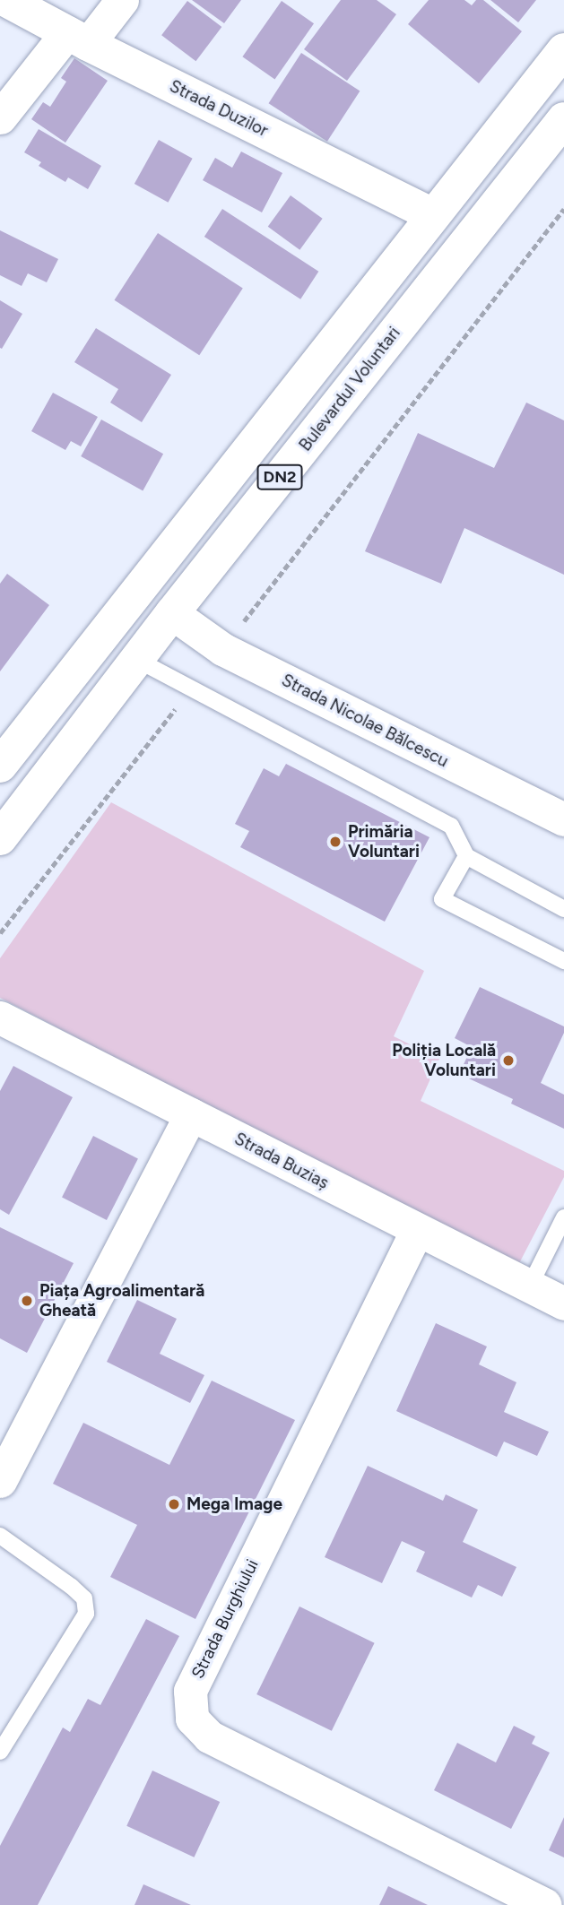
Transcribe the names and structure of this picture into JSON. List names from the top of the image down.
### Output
{
  "streets": {
    "main road": ["Strada Duzilor", "Bulevardul Voluntari", "DN2"],
    "street": ["Strada Nicolae Bălcescu", "Strada Buziaș", "Strada Burghiului"]
  },
  "crossings": [
    ["Strada Duzilor", "DN2"],
    ["Bulevardul Voluntari", "Strada Nicolae Bălcescu"],
    ["Strada Buziaș", "Strada Burghiului"]
  ],
  "places": [
    "Primăria Voluntari",
    "Poliția Locală Voluntari",
    "Piața Agroalimentară Gheată",
    "Mega Image"
  ]
}
